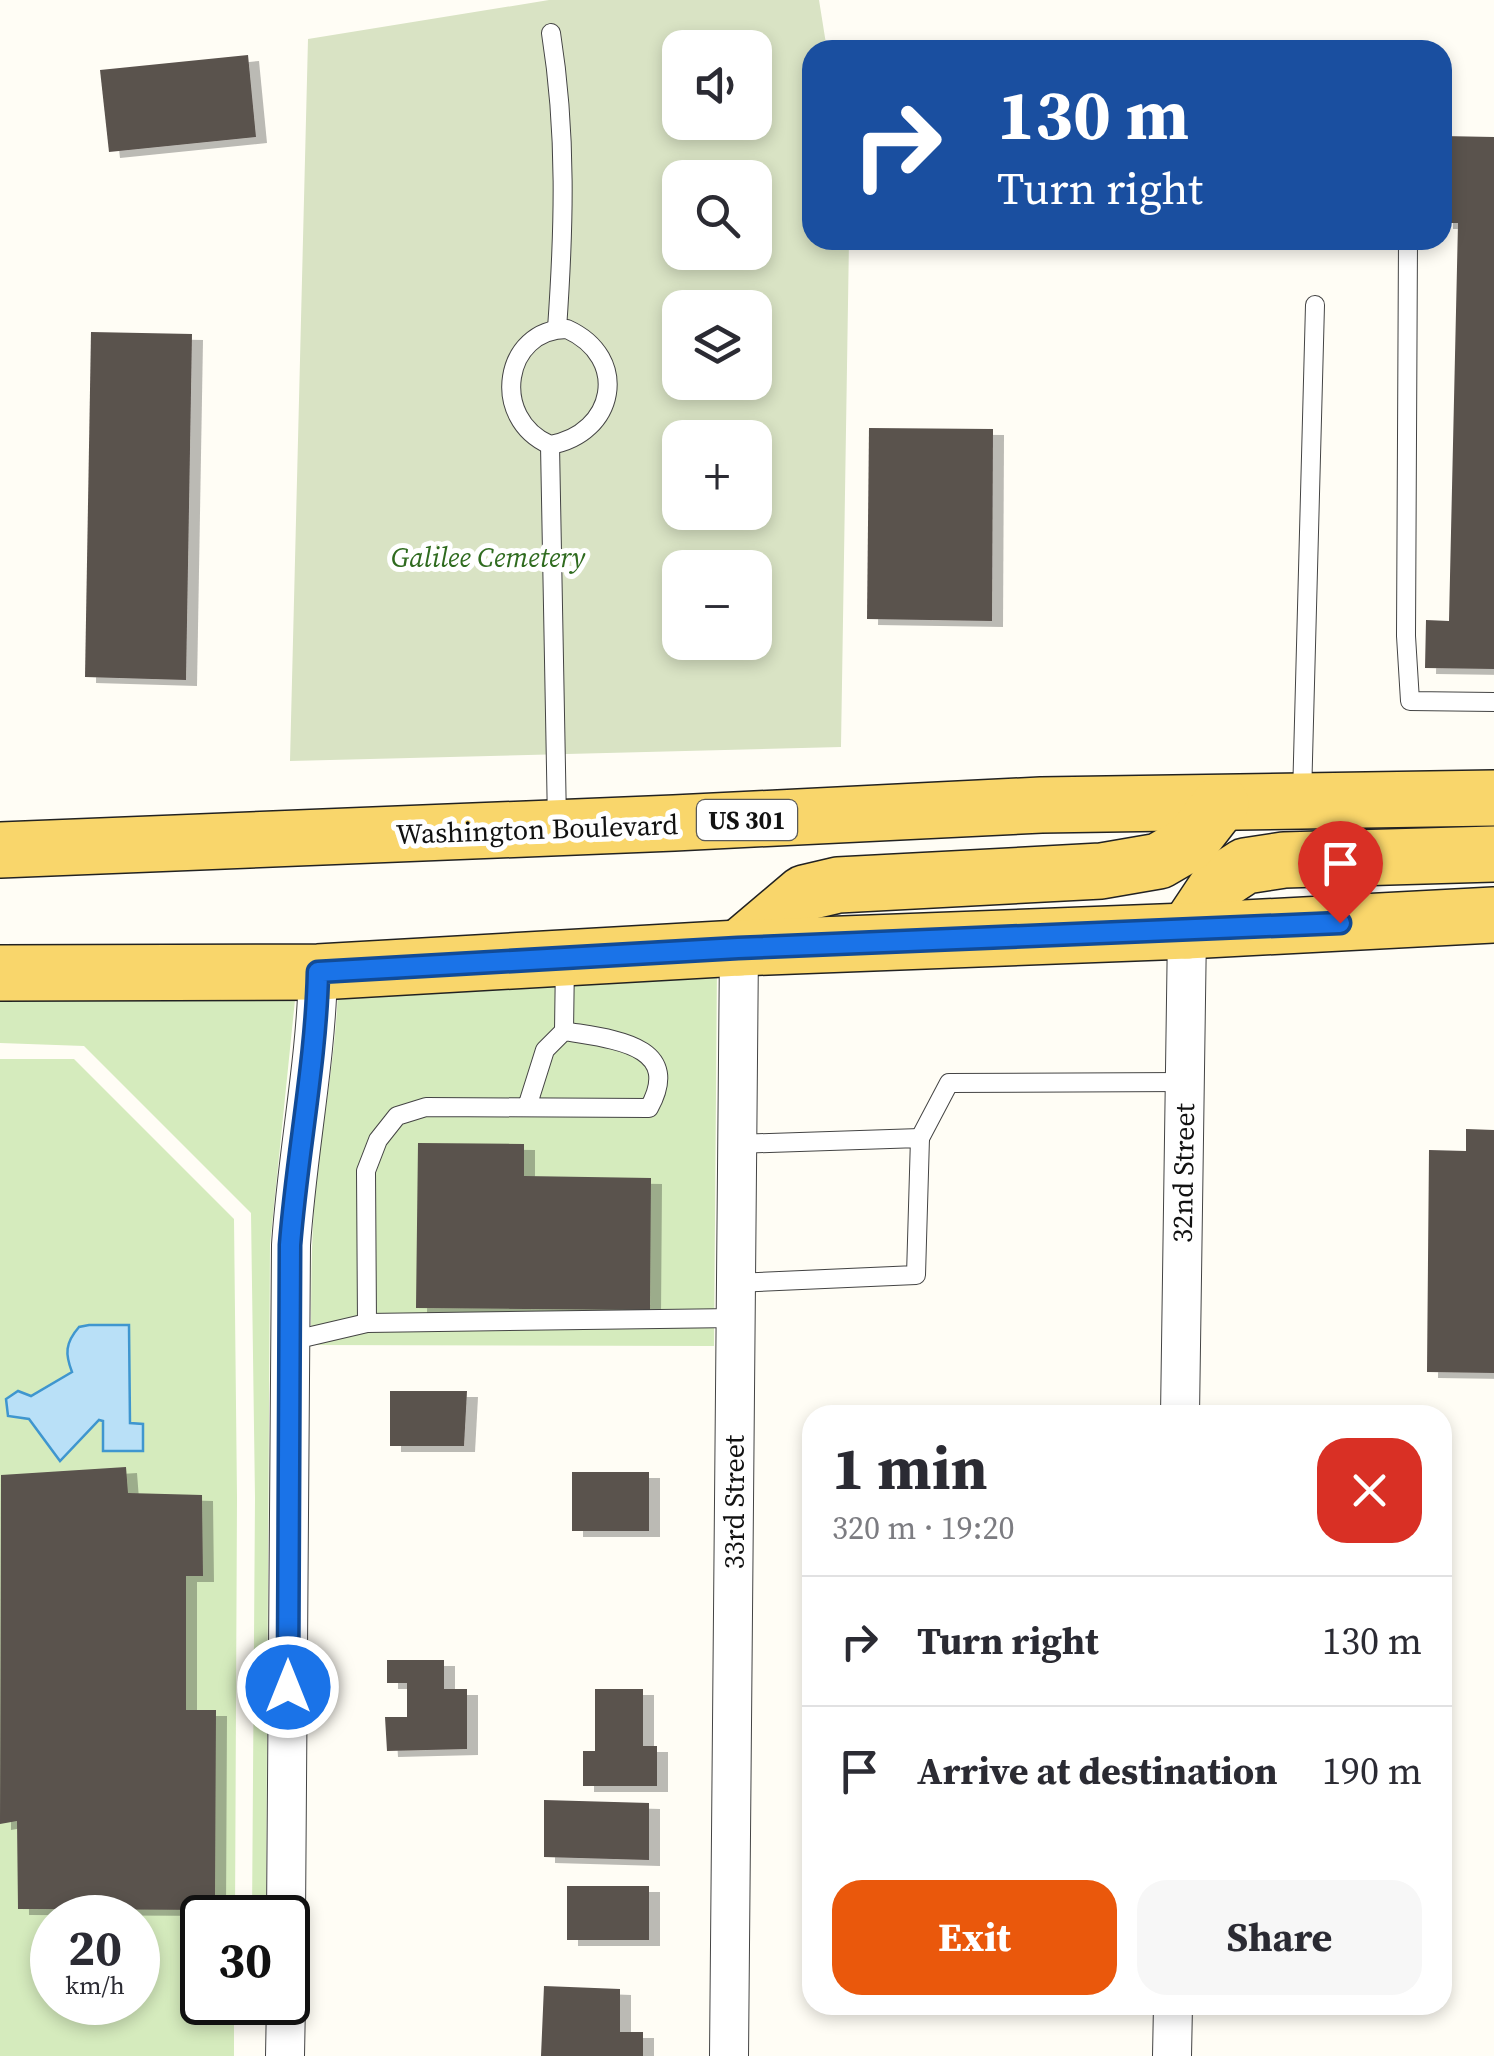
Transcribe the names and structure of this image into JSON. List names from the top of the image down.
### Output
{
  "streets": {
    "main road": ["US 301", "Washington Boulevard"],
    "street": ["32nd Street", "33rd Street"]
  },
  "parks": ["Galilee Cemetery"],
  "page": {
    "map_buttons": ["+", "−"],
    "turn": ["130 m", "Turn right"],
    "heading": ["1 min", "320 m · 19:20"],
    "list": [
      {
        "name": "Turn right",
        "value": "130 m"
      },
      {
        "name": "Arrive at destination",
        "value": "190 m"
      }
    ],
    "buttons": ["Exit", "Share"],
    "speed": "20 km/h",
    "limit": "30"
  }
}
